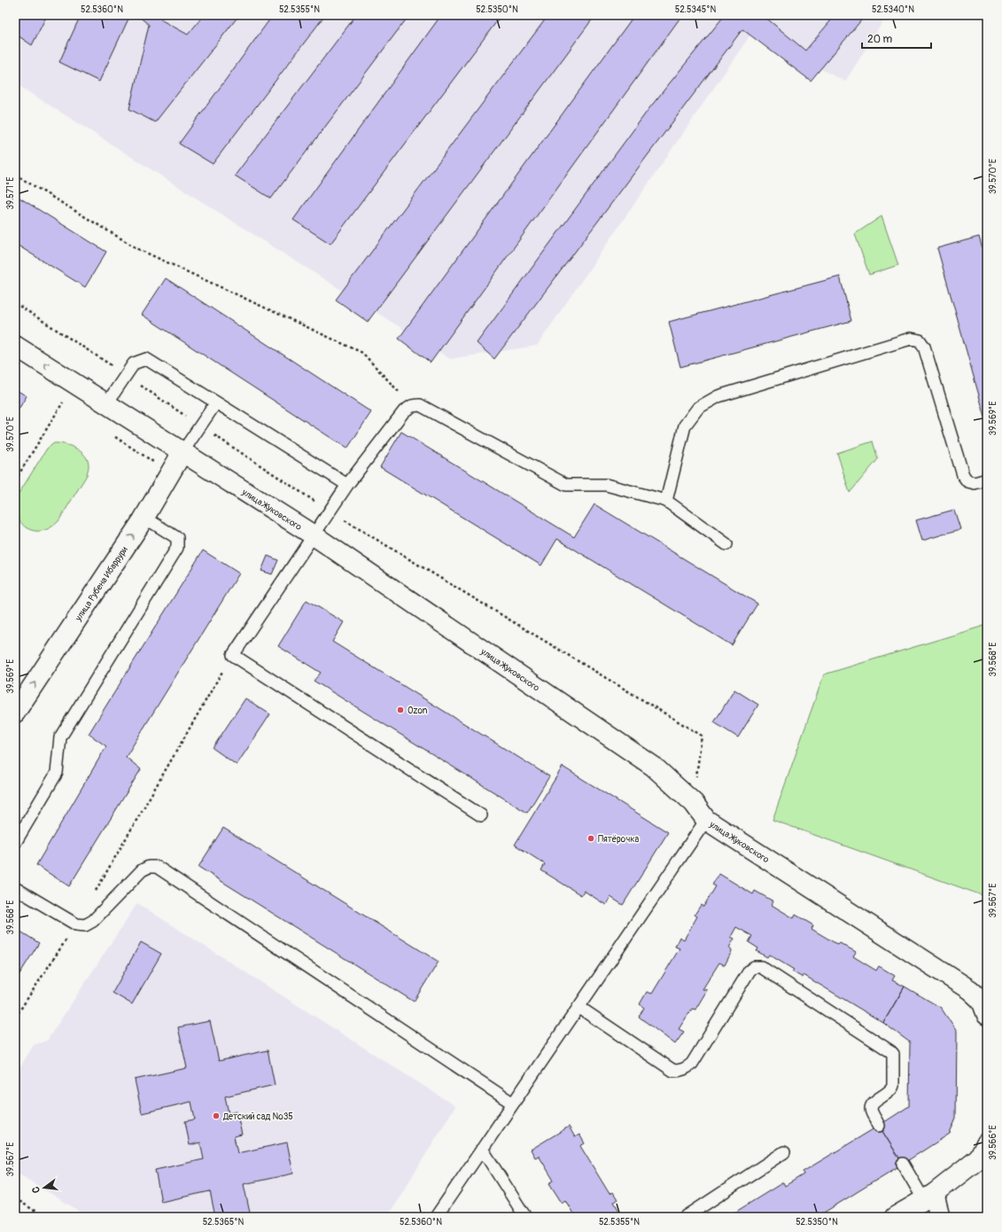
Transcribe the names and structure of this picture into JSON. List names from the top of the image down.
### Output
{
  "streets": {
    "street": ["улица Жуковского", "улица Рубена Ибаррури"]
  },
  "crossings": [
    ["улица Жуковского", "улица Рубена Ибаррури"]
  ],
  "one_way": ["улица Рубена Ибаррури"],
  "places": ["Ozon", "Пятёрочка", "Детский сад №35"],
  "scale_bar": "20 m",
  "north": "left",
  "coordinates": [
    "52.5360°N",
    "52.5355°N",
    "52.5350°N",
    "52.5345°N",
    "52.5340°N",
    "39.570°E",
    "39.571°E",
    "39.569°E",
    "39.568°E",
    "39.567°E",
    "39.566°E",
    "52.5365°N"
  ]
}
